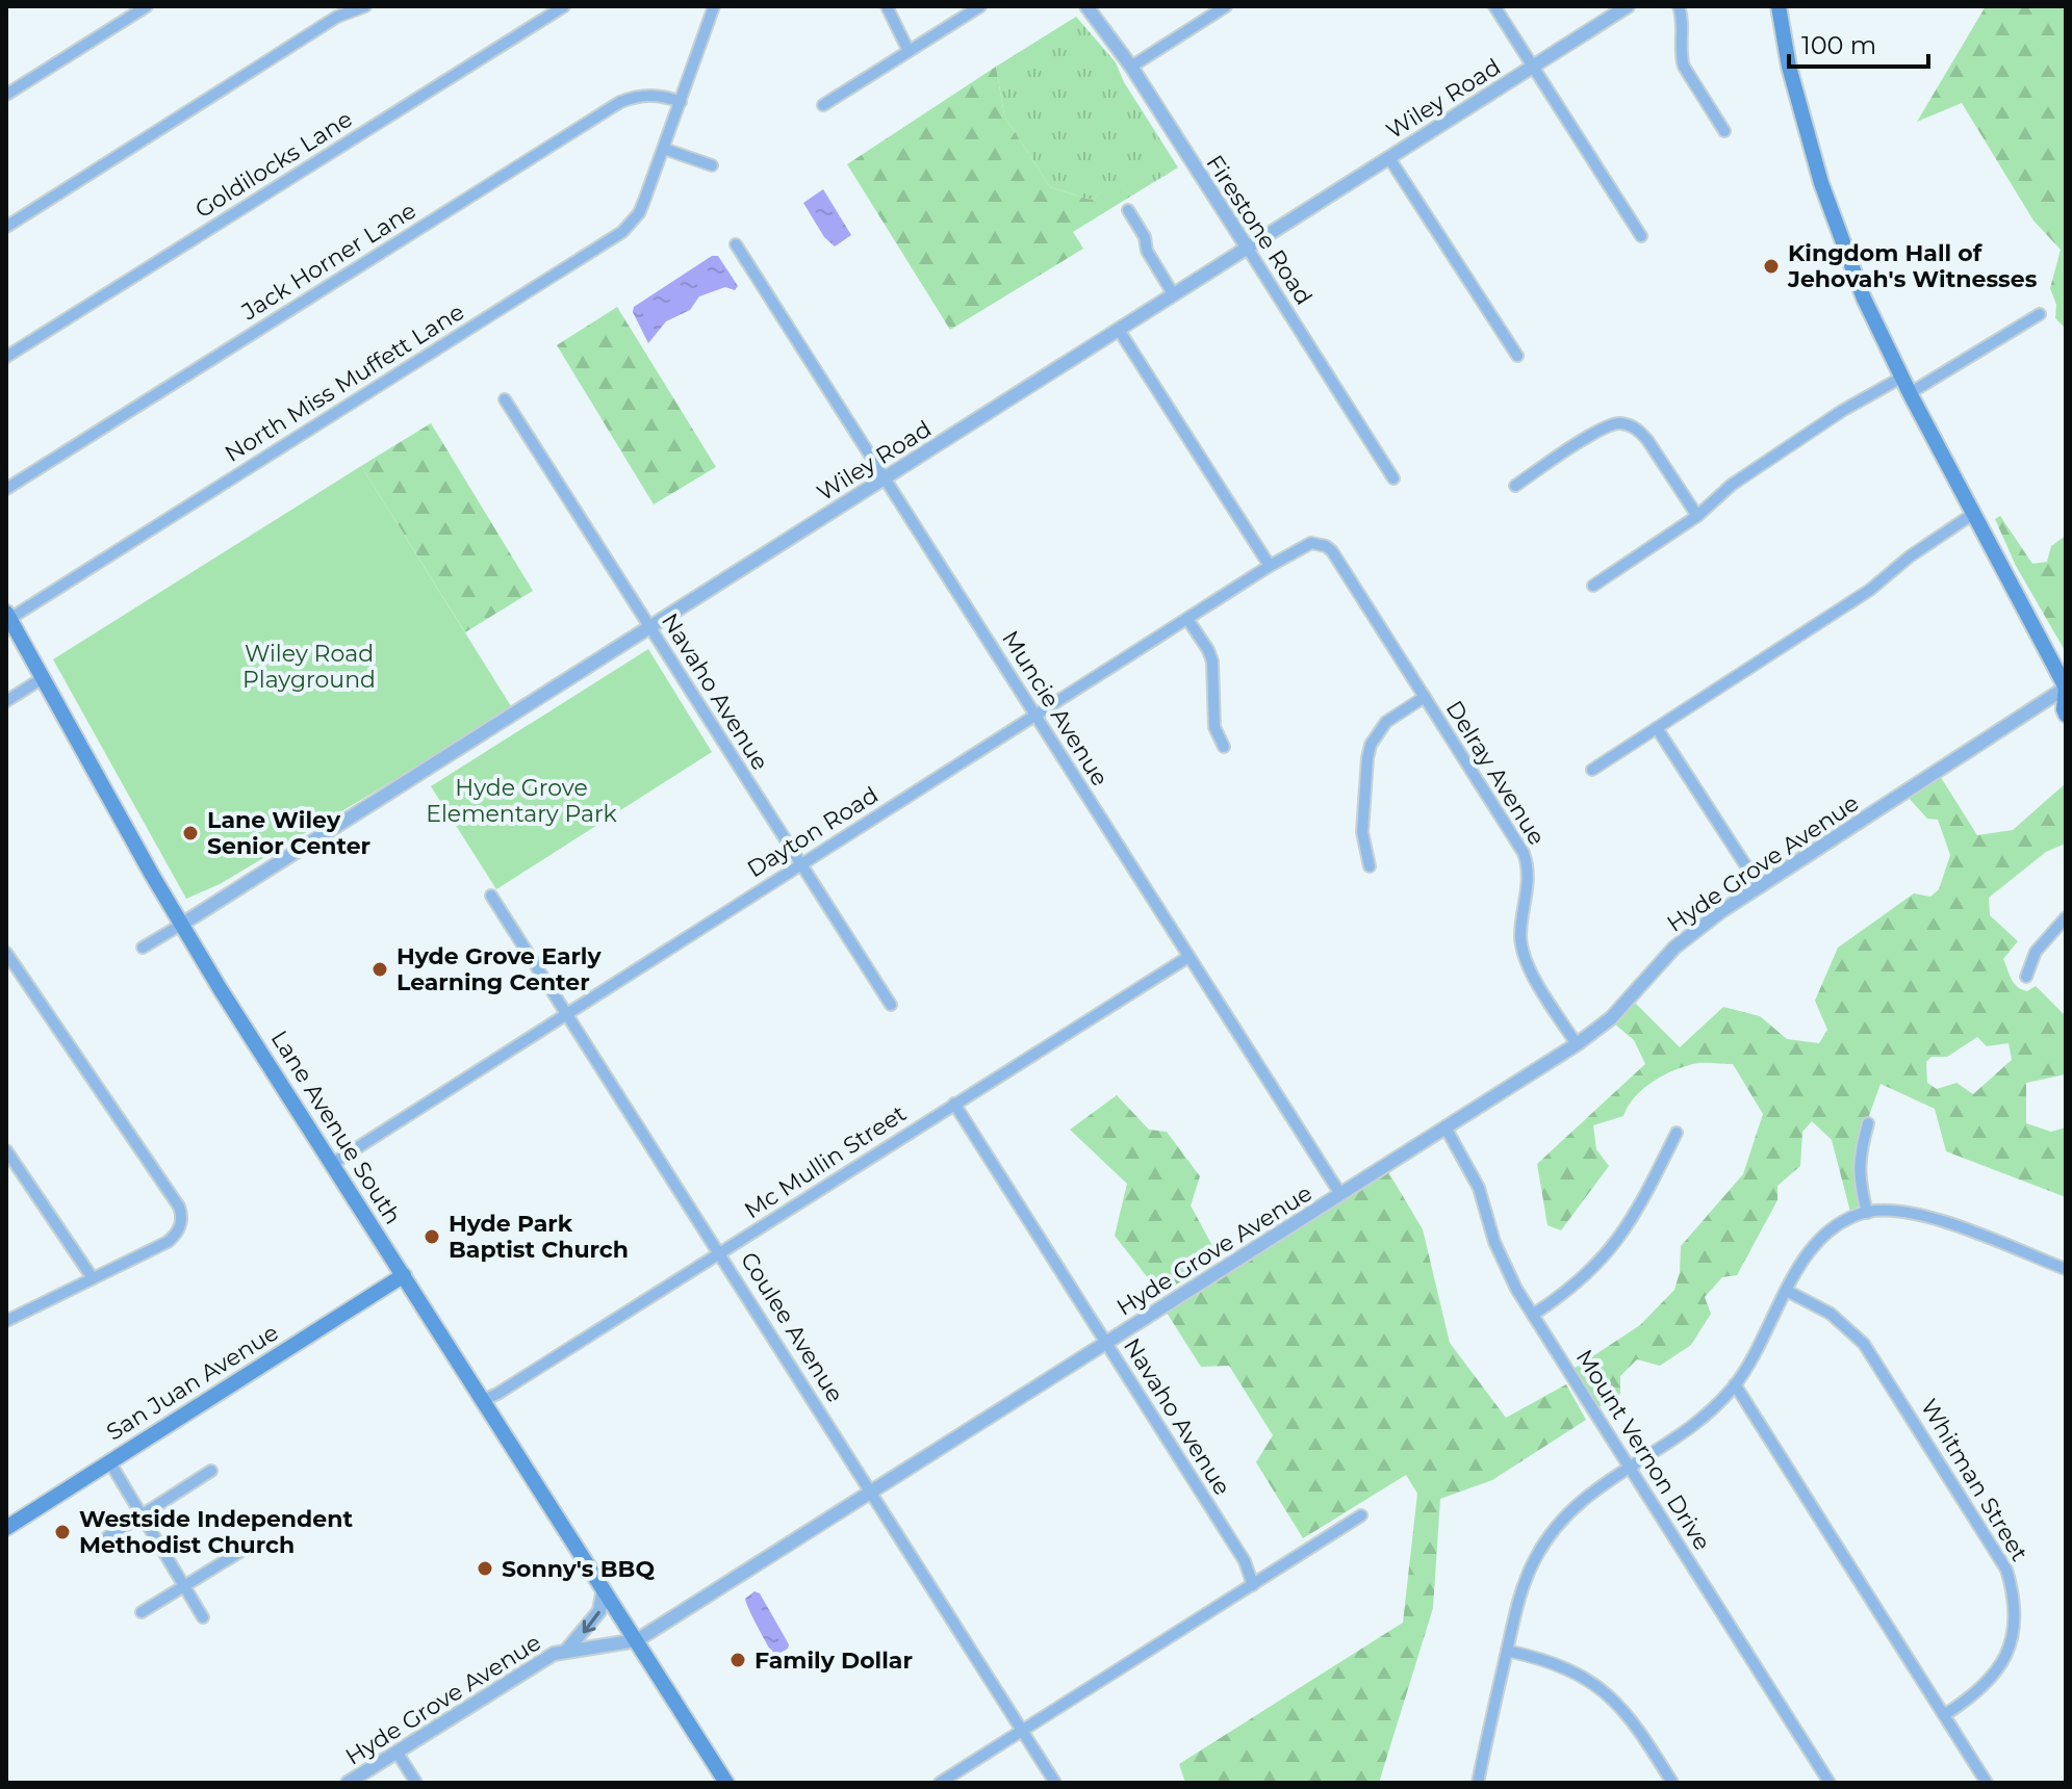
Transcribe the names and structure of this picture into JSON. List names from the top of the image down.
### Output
{
  "streets": {
    "main road": ["Lane Avenue South", "San Juan Avenue"],
    "street": [
      "Wiley Road",
      "Goldilocks Lane",
      "Firestone Road",
      "Jack Horner Lane",
      "North Miss Muffett Lane",
      "Navaho Avenue",
      "Muncie Avenue",
      "Delray Avenue",
      "Dayton Road",
      "Hyde Grove Avenue",
      "Mc Mullin Street",
      "Coulee Avenue",
      "Mount Vernon Drive",
      "Whitman Street"
    ]
  },
  "crossings": [
    ["Wiley Road", "Firestone Road"],
    ["Wiley Road", "Navaho Avenue"],
    ["Wiley Road", "Muncie Avenue"],
    ["Wiley Road", "Lane Avenue South"],
    ["Jack Horner Lane", "North Miss Muffett Lane"],
    ["North Miss Muffett Lane", "Lane Avenue South"],
    ["Navaho Avenue", "Dayton Road"],
    ["Navaho Avenue", "Hyde Grove Avenue"],
    ["Navaho Avenue", "Mc Mullin Street"],
    ["Muncie Avenue", "Dayton Road"],
    ["Muncie Avenue", "Hyde Grove Avenue"],
    ["Muncie Avenue", "Mc Mullin Street"],
    ["Delray Avenue", "Dayton Road"],
    ["Delray Avenue", "Hyde Grove Avenue"],
    ["Dayton Road", "Lane Avenue South"],
    ["Dayton Road", "Coulee Avenue"],
    ["Hyde Grove Avenue", "Lane Avenue South"],
    ["Hyde Grove Avenue", "Coulee Avenue"],
    ["Hyde Grove Avenue", "Mount Vernon Drive"],
    ["Lane Avenue South", "Mc Mullin Street"],
    ["Lane Avenue South", "San Juan Avenue"],
    ["Mc Mullin Street", "Coulee Avenue"]
  ],
  "parks": ["Wiley Road Playground", "Hyde Grove Elementary Park"],
  "places": [
    "Kingdom Hall of Jehovah's Witnesses",
    "Lane Wiley Senior Center",
    "Hyde Grove Early Learning Center",
    "Hyde Park Baptist Church",
    "Westside Independent Methodist Church",
    "Sonny's BBQ",
    "Family Dollar"
  ],
  "scale_bar": "100 m"
}
